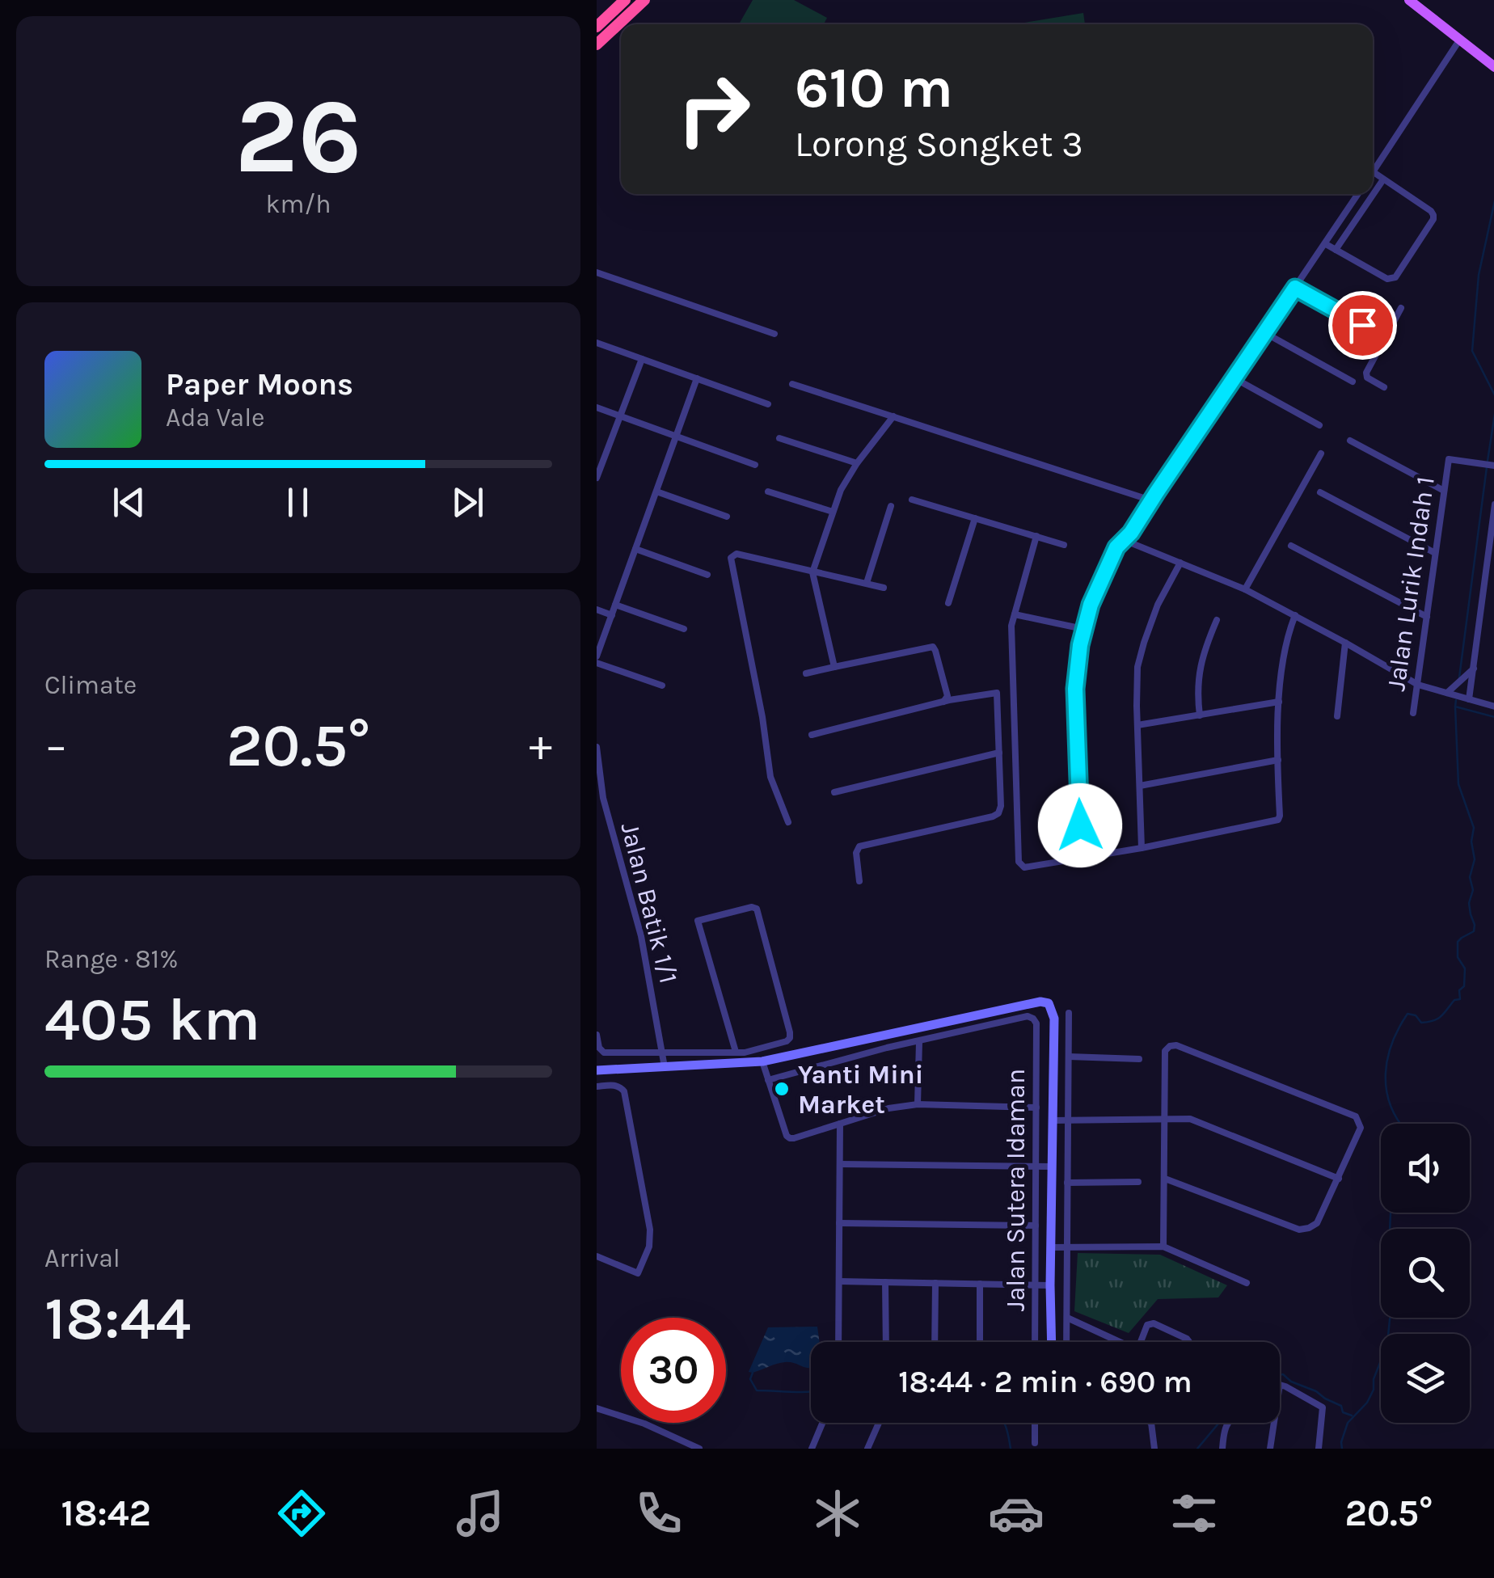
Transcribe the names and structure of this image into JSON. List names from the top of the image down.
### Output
{
  "streets": {
    "street": ["Jalan Lurik Indah 1", "Jalan Batik 1/1", "Jalan Sutera Idaman"]
  },
  "places": ["Yanti Mini Market"],
  "page": {
    "tile": [
      ["26", "km/h"],
      "Climate",
      ["Range · 81%", "405 km"],
      ["Arrival", "18:44"]
    ],
    "turn": ["610 m", "Lorong Songket 3"],
    "song": ["Paper Moons", "Ada Vale"],
    "heat": ["−", "20.5°", "+"],
    "limit": "30",
    "trip": "18:44 · 2 min · 690 m",
    "tabs": ["18:42", "20.5°"]
  }
}
